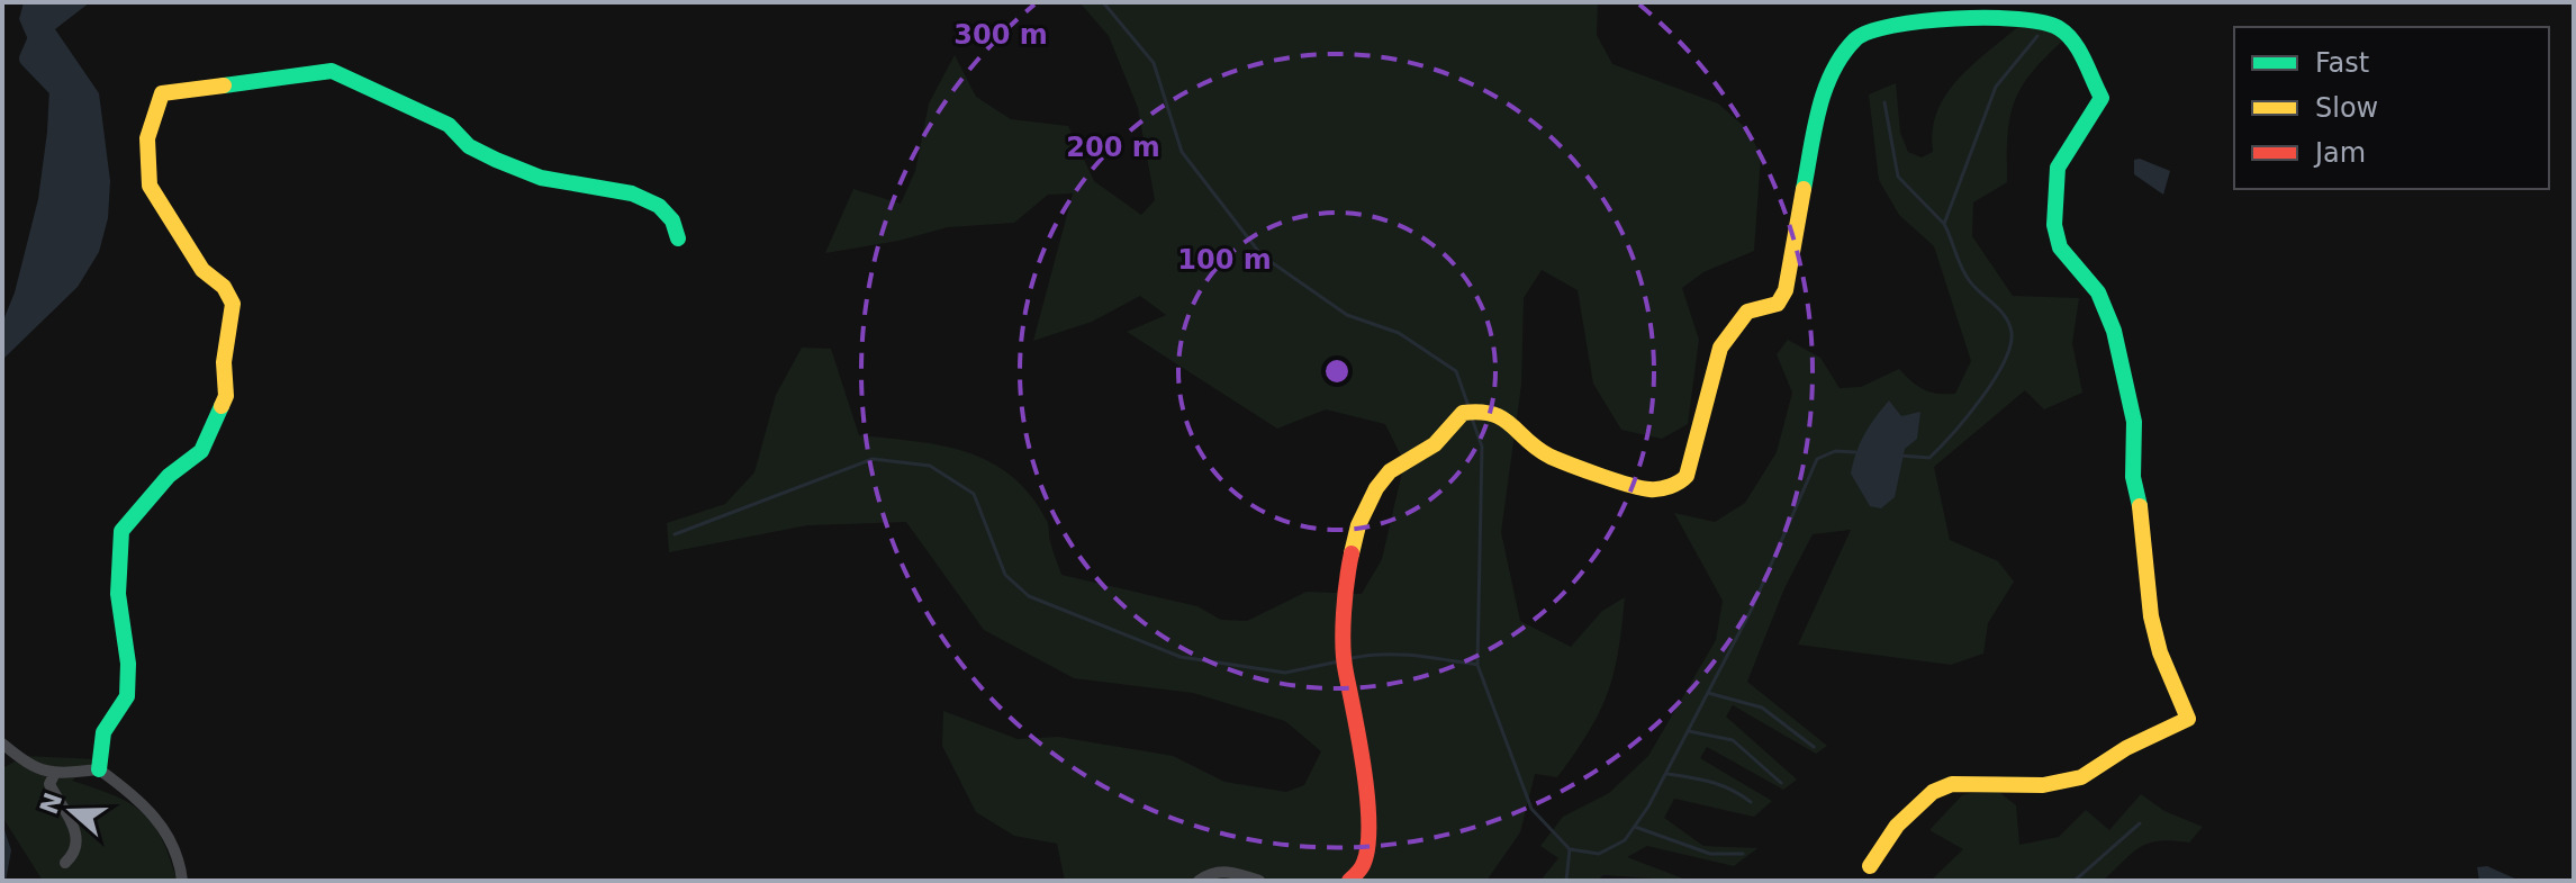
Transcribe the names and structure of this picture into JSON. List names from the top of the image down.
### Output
{
  "legend": ["Fast", "Slow", "Jam"],
  "north": "left",
  "rings": ["300 m", "200 m", "100 m"]
}
